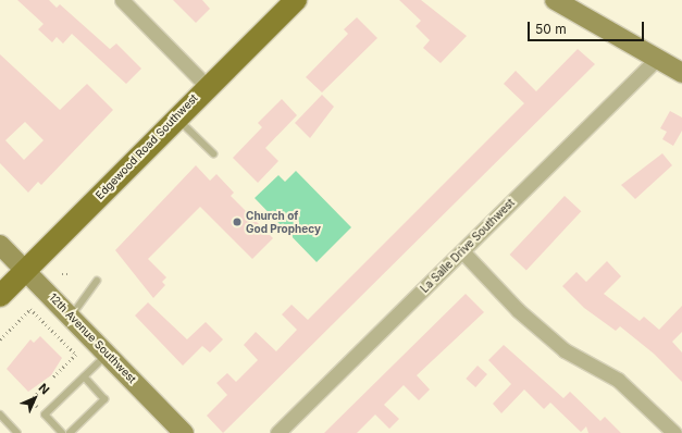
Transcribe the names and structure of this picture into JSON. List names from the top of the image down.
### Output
{
  "streets": {
    "main road": ["Edgewood Road Southwest"],
    "street": ["La Salle Drive Southwest", "12th Avenue Southwest"]
  },
  "crossings": [
    ["Edgewood Road Southwest", "12th Avenue Southwest"]
  ],
  "places": ["Church of God Prophecy"],
  "scale_bar": "50 m",
  "north": "top right"
}
